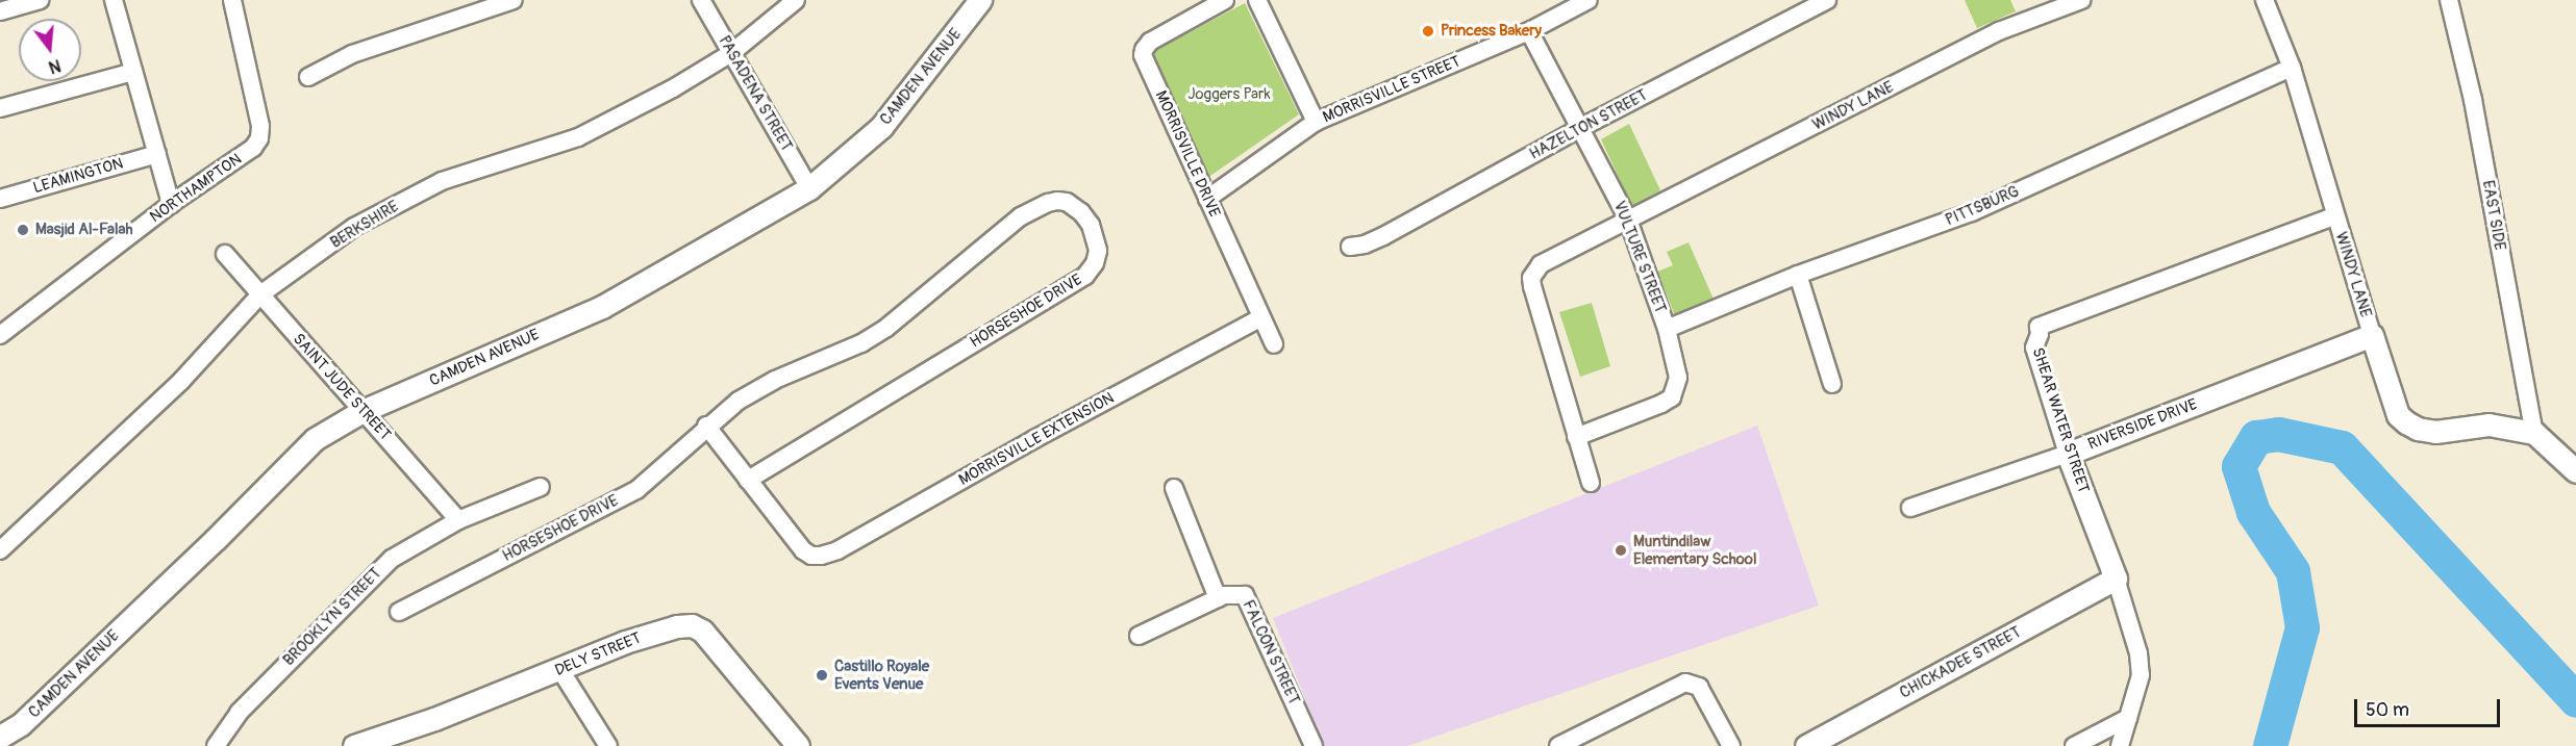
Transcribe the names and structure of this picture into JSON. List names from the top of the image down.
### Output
{
  "streets": {
    "street": [
      "CAMDEN AVENUE",
      "MORRISVILLE STREET",
      "PASADENA STREET",
      "WINDY LANE",
      "HAZELTON STREET",
      "MORRISVILLE DRIVE",
      "LEAMINGTON",
      "NORTHAMPTON",
      "PITTSBURG",
      "EAST SIDE",
      "BERKSHIRE",
      "VULTURE STREET",
      "HORSESHOE DRIVE",
      "SAINT JUDE STREET",
      "SHEAR WATER STREET",
      "RIVERSIDE DRIVE",
      "MORRISVILLE EXTENSION",
      "BROOKLYN STREET",
      "FALCON STREET",
      "DELY STREET",
      "CHICKADEE STREET"
    ]
  },
  "crossings": [
    ["CAMDEN AVENUE", "PASADENA STREET"],
    ["CAMDEN AVENUE", "SAINT JUDE STREET"],
    ["MORRISVILLE STREET", "MORRISVILLE DRIVE"],
    ["MORRISVILLE STREET", "VULTURE STREET"],
    ["PASADENA STREET", "BERKSHIRE"],
    ["WINDY LANE", "PITTSBURG"],
    ["WINDY LANE", "EAST SIDE"],
    ["WINDY LANE", "VULTURE STREET"],
    ["WINDY LANE", "SHEAR WATER STREET"],
    ["WINDY LANE", "RIVERSIDE DRIVE"],
    ["HAZELTON STREET", "VULTURE STREET"],
    ["MORRISVILLE DRIVE", "MORRISVILLE EXTENSION"],
    ["PITTSBURG", "VULTURE STREET"],
    ["BERKSHIRE", "SAINT JUDE STREET"],
    ["HORSESHOE DRIVE", "MORRISVILLE EXTENSION"],
    ["SAINT JUDE STREET", "BROOKLYN STREET"],
    ["SHEAR WATER STREET", "RIVERSIDE DRIVE"],
    ["SHEAR WATER STREET", "CHICKADEE STREET"]
  ],
  "parks": ["Joggers Park"],
  "places": [
    "Princess Bakery",
    "Masjid Al-Falah",
    "Muntindilaw Elementary School",
    "Castillo Royale Events Venue"
  ],
  "scale_bar": "50 m",
  "north": "bottom"
}
